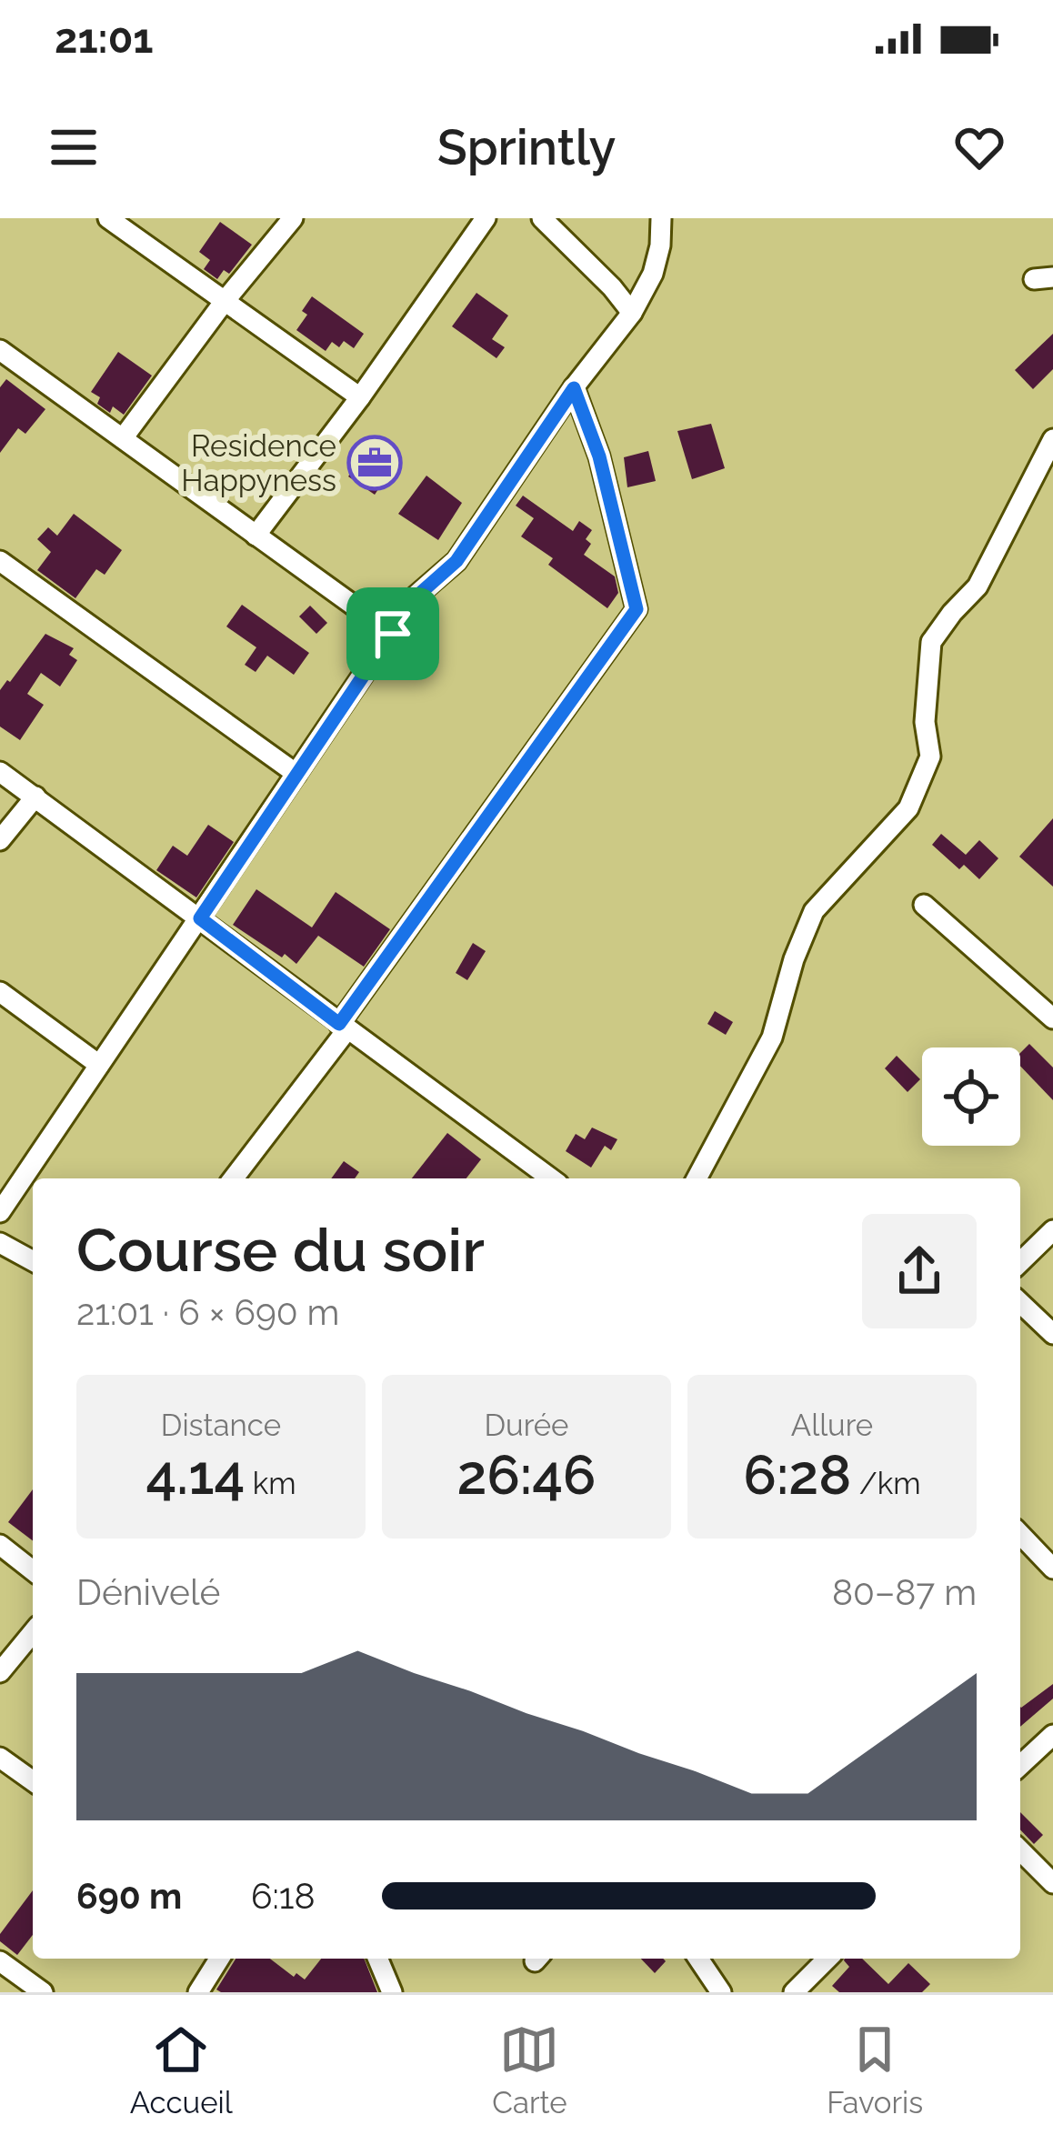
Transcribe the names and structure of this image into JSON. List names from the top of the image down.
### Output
{
  "places": {
    "office": ["Residence Happyness"]
  },
  "page": {
    "status": "21:01",
    "header": "Sprintly",
    "heading": ["Course du soir", "21:01 · 6 × 690 m"],
    "stats": [
      ["Distance", "4.14 km"],
      ["Durée", "26:46"],
      ["Allure", "6:28 /km"]
    ],
    "chart": ["Dénivelé", "80–87 m"],
    "list": [
      {
        "name": "690 m",
        "note": "6:18"
      }
    ],
    "tabs": ["Accueil", "Carte", "Favoris"]
  }
}
